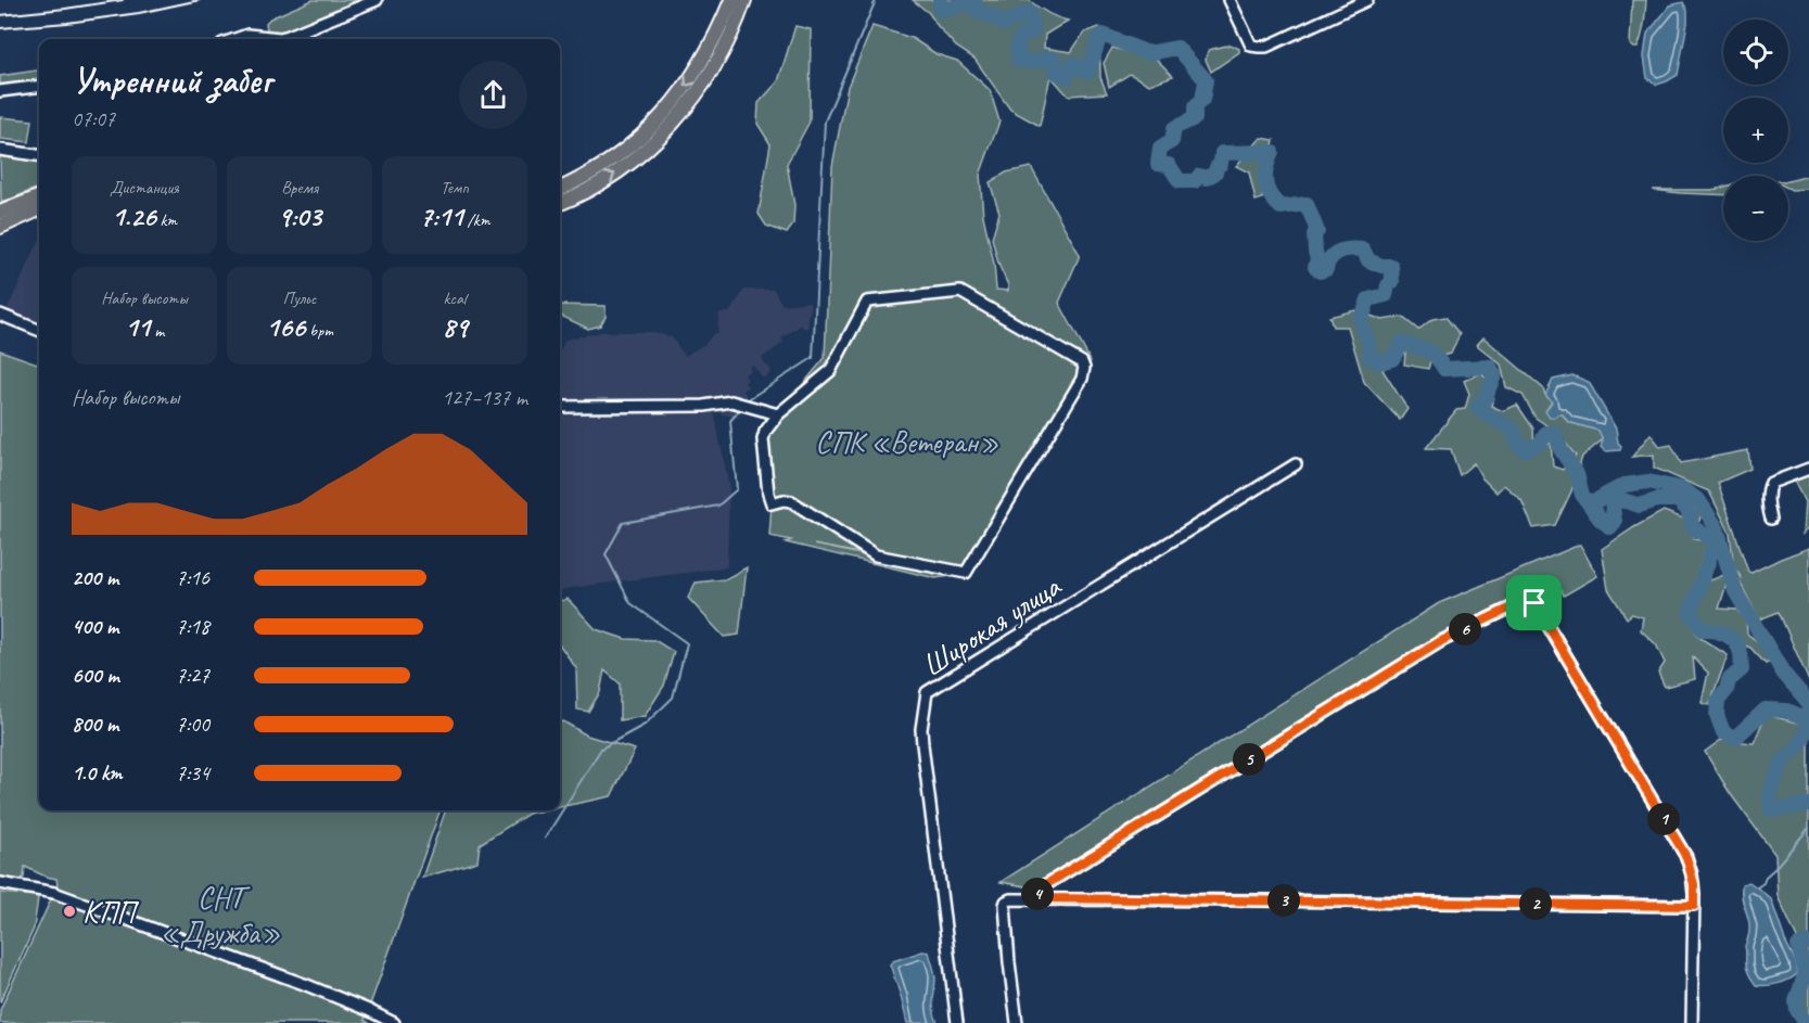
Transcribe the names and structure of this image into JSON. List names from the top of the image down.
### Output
{
  "streets": {
    "street": ["Широкая улица"]
  },
  "parks": ["СПК «Ветеран»", "СНТ «Дружба»"],
  "places": ["КПП"],
  "page": {
    "map_buttons": ["+", "−"],
    "heading": ["Утренний забег", "07:07"],
    "stats": [
      ["Дистанция", "1.26 km"],
      ["Время", "9:03"],
      ["Темп", "7:11 /km"],
      ["Набор высоты", "11 m"],
      ["Пульс", "166 bpm"],
      ["kcal", "89"]
    ],
    "chart": ["Набор высоты", "127–137 m"],
    "list": [
      {
        "name": "200 m",
        "note": "7:16"
      },
      {
        "name": "400 m",
        "note": "7:18"
      },
      {
        "name": "600 m",
        "note": "7:27"
      },
      {
        "name": "800 m",
        "note": "7:00"
      },
      {
        "name": "1.0 km",
        "note": "7:34"
      }
    ],
    "pins": [
      "6",
      "5",
      "1",
      "4",
      "3",
      "2"
    ]
  }
}
